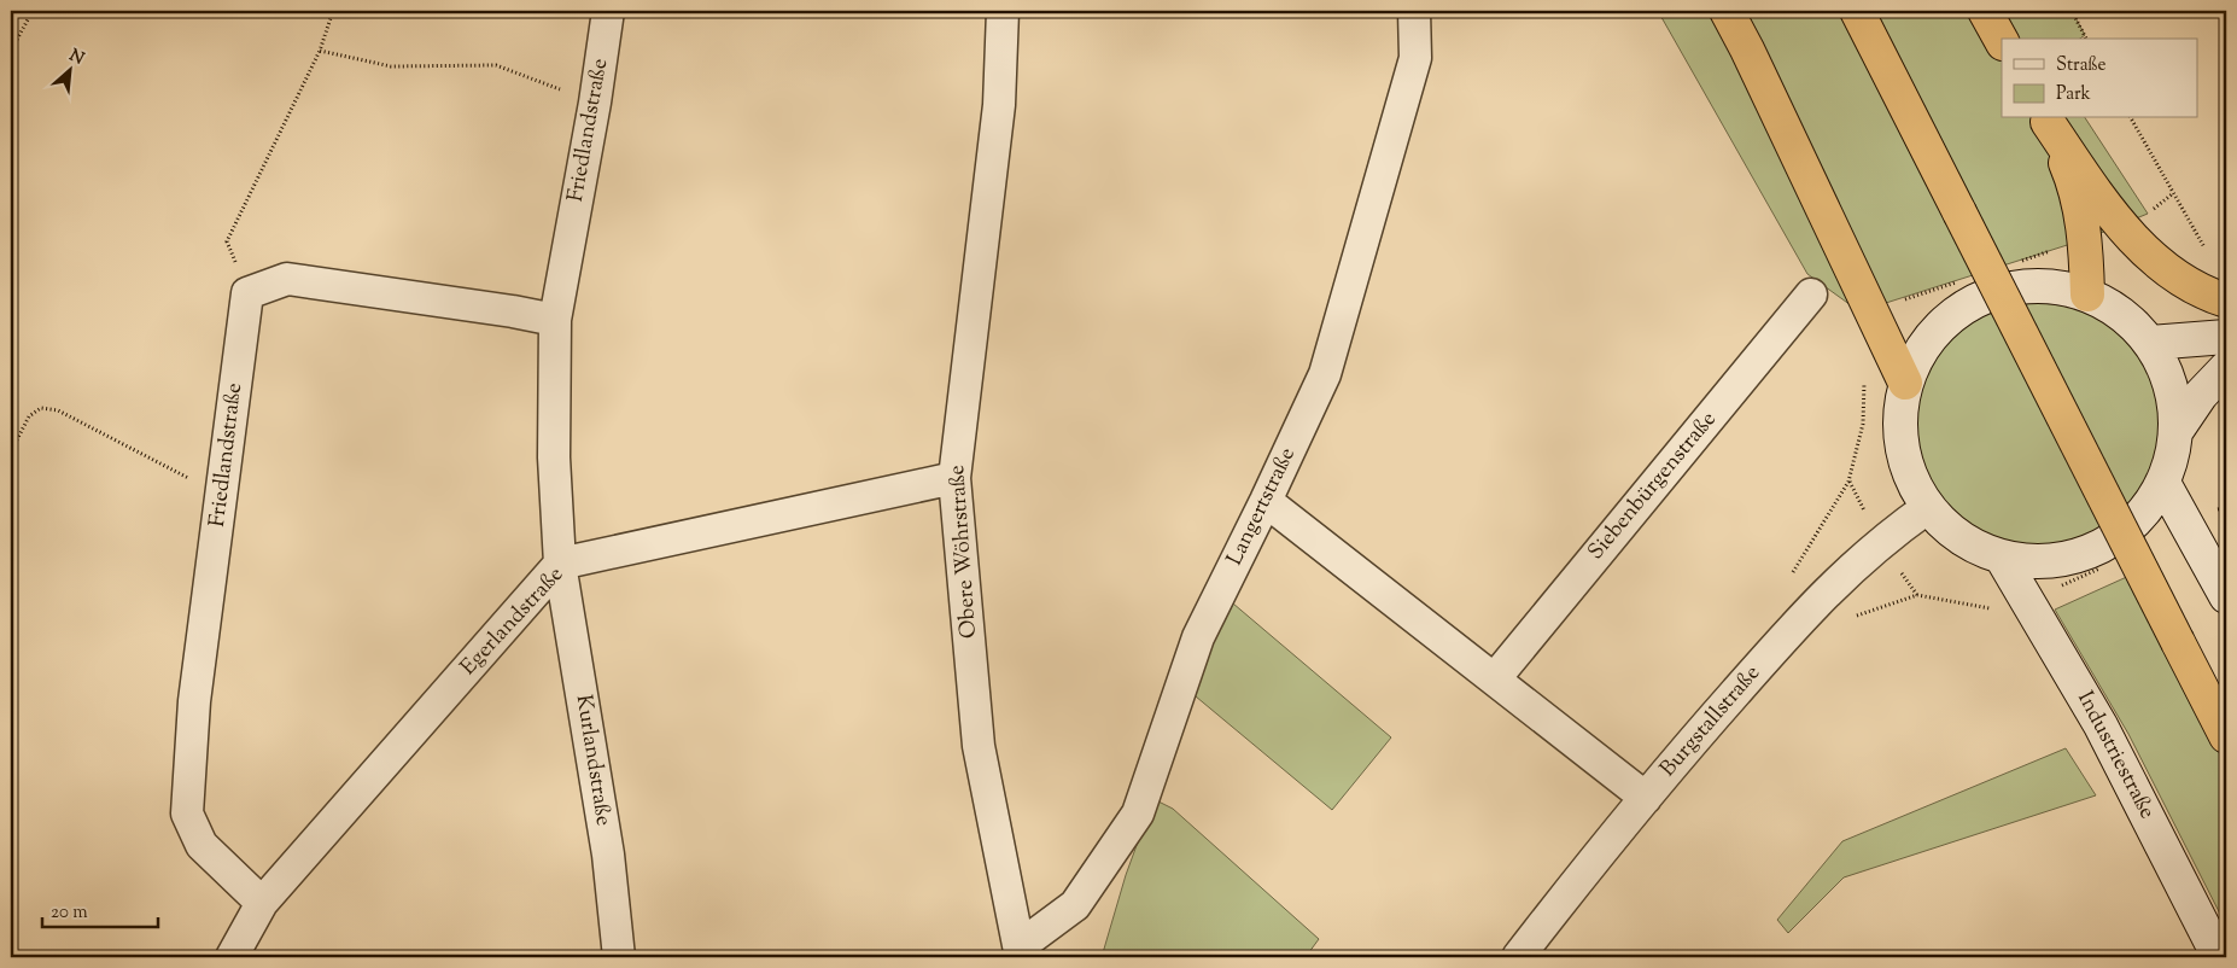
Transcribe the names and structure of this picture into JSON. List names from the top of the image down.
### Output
{
  "streets": {
    "main road": ["Industriestraße"],
    "street": [
      "Friedlandstraße",
      "Siebenbürgenstraße",
      "Langertstraße",
      "Obere Wöhrstraße",
      "Egerlandstraße",
      "Burgstallstraße",
      "Kurlandstraße"
    ]
  },
  "crossings": [
    ["Friedlandstraße", "Egerlandstraße"],
    ["Friedlandstraße", "Kurlandstraße"],
    ["Langertstraße", "Obere Wöhrstraße"],
    ["Obere Wöhrstraße", "Egerlandstraße"],
    ["Egerlandstraße", "Kurlandstraße"]
  ],
  "legend": ["Straße", "Park"],
  "scale_bar": "20 m",
  "north": "top right"
}
